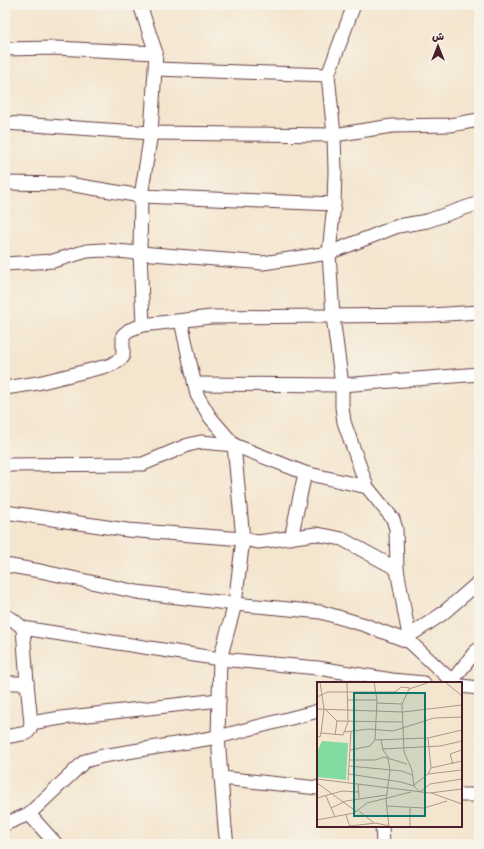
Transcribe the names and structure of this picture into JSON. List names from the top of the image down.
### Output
{
  "north": "top"
}
